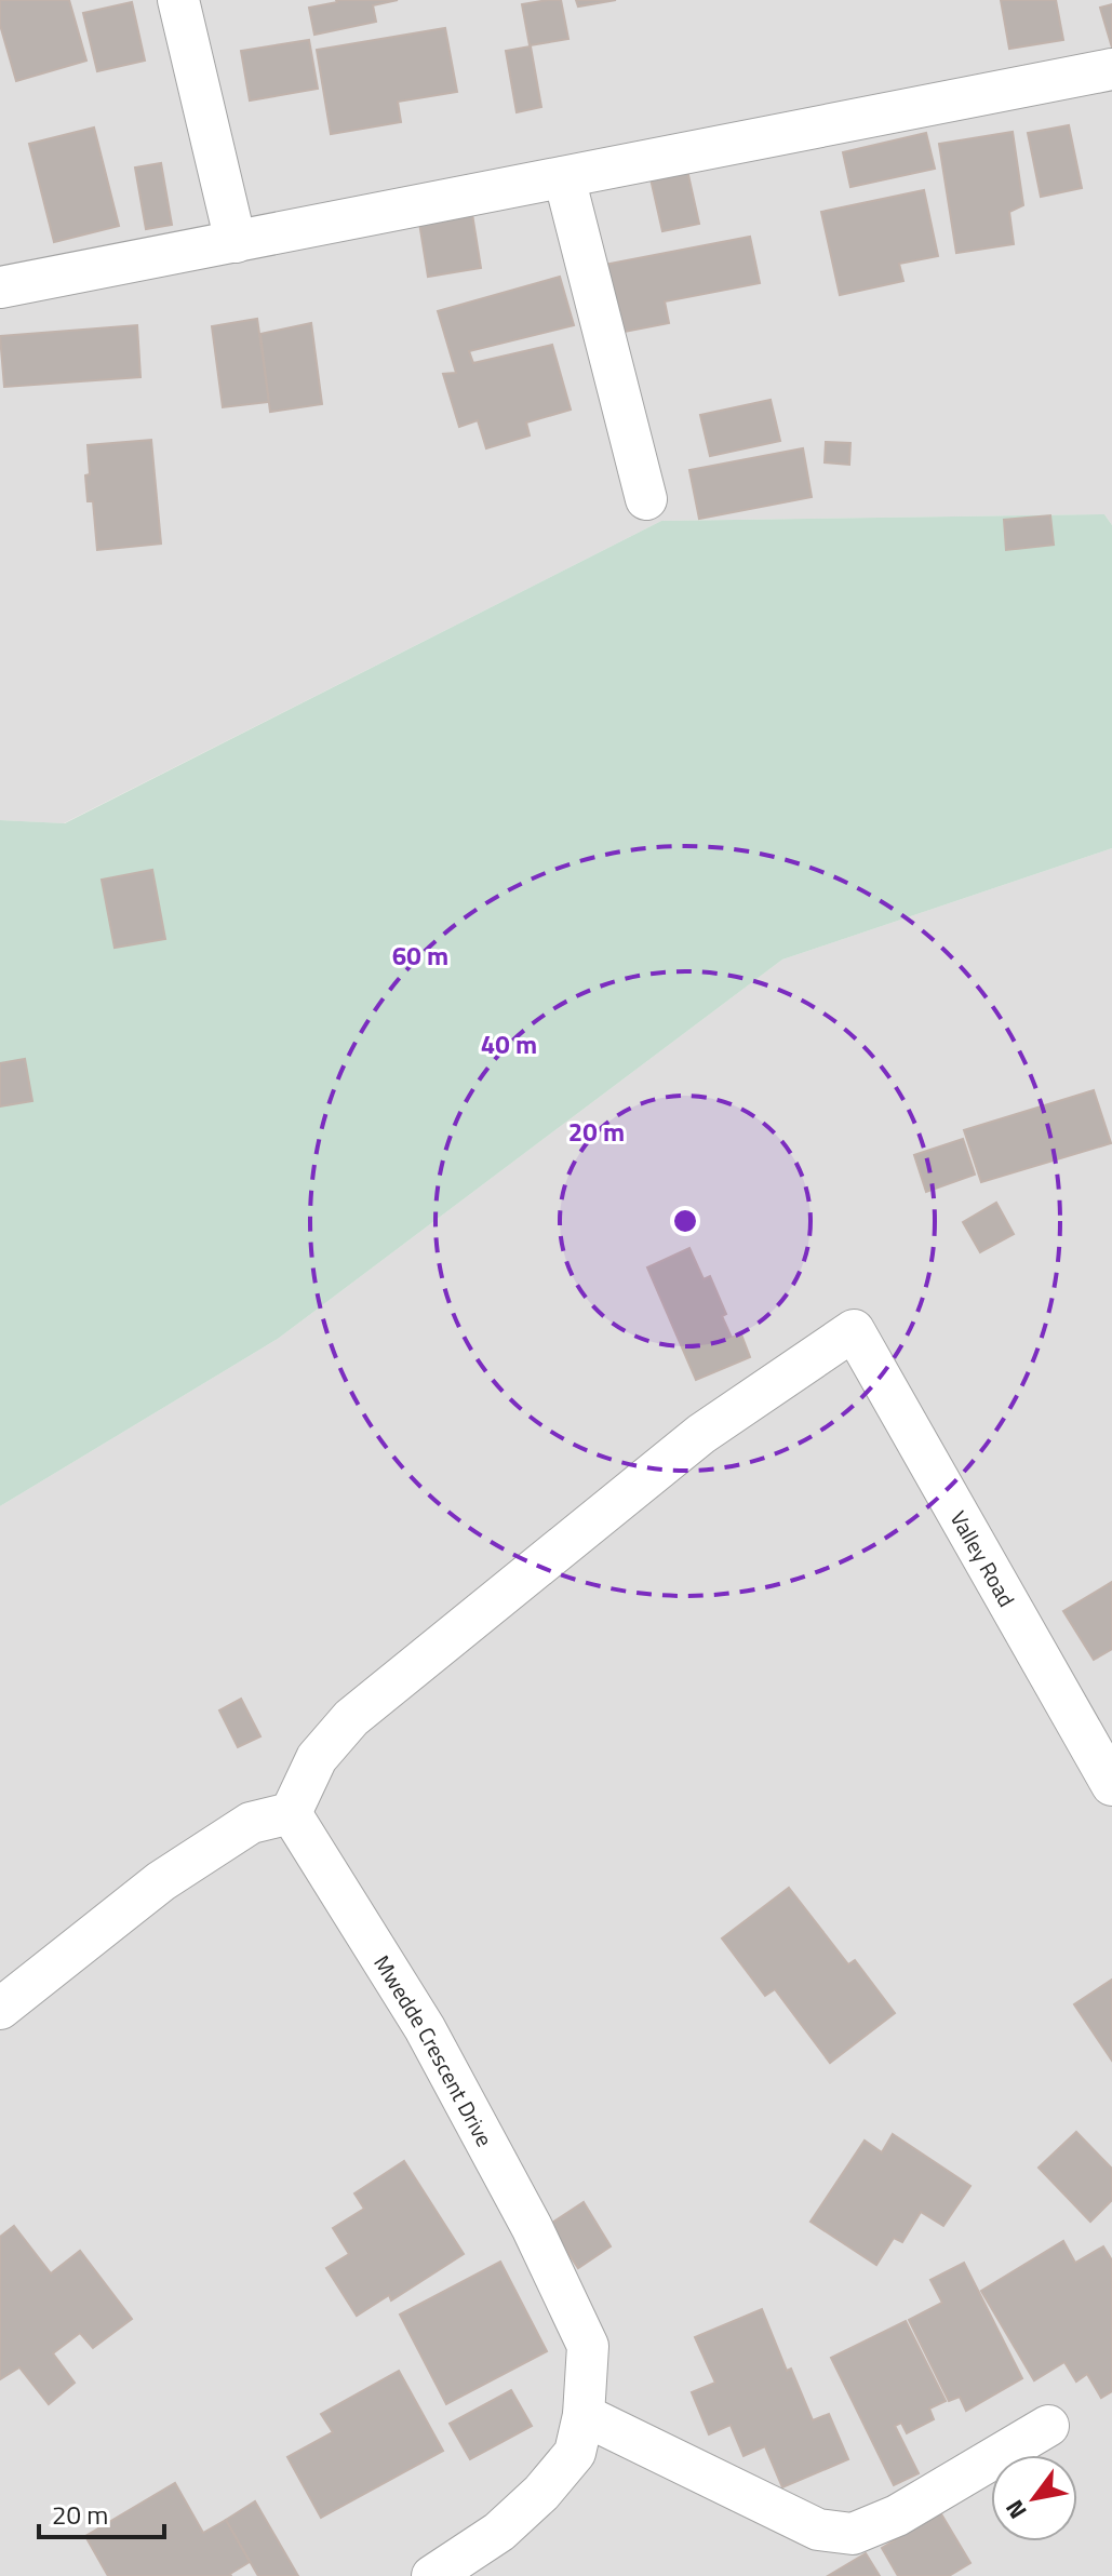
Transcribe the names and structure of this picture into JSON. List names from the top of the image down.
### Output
{
  "streets": {
    "street": ["Valley Road", "Mwedde Crescent Drive"]
  },
  "crossings": [
    ["Valley Road", "Mwedde Crescent Drive"]
  ],
  "scale_bar": "20 m",
  "north": "bottom left",
  "rings": ["60 m", "40 m", "20 m"]
}
